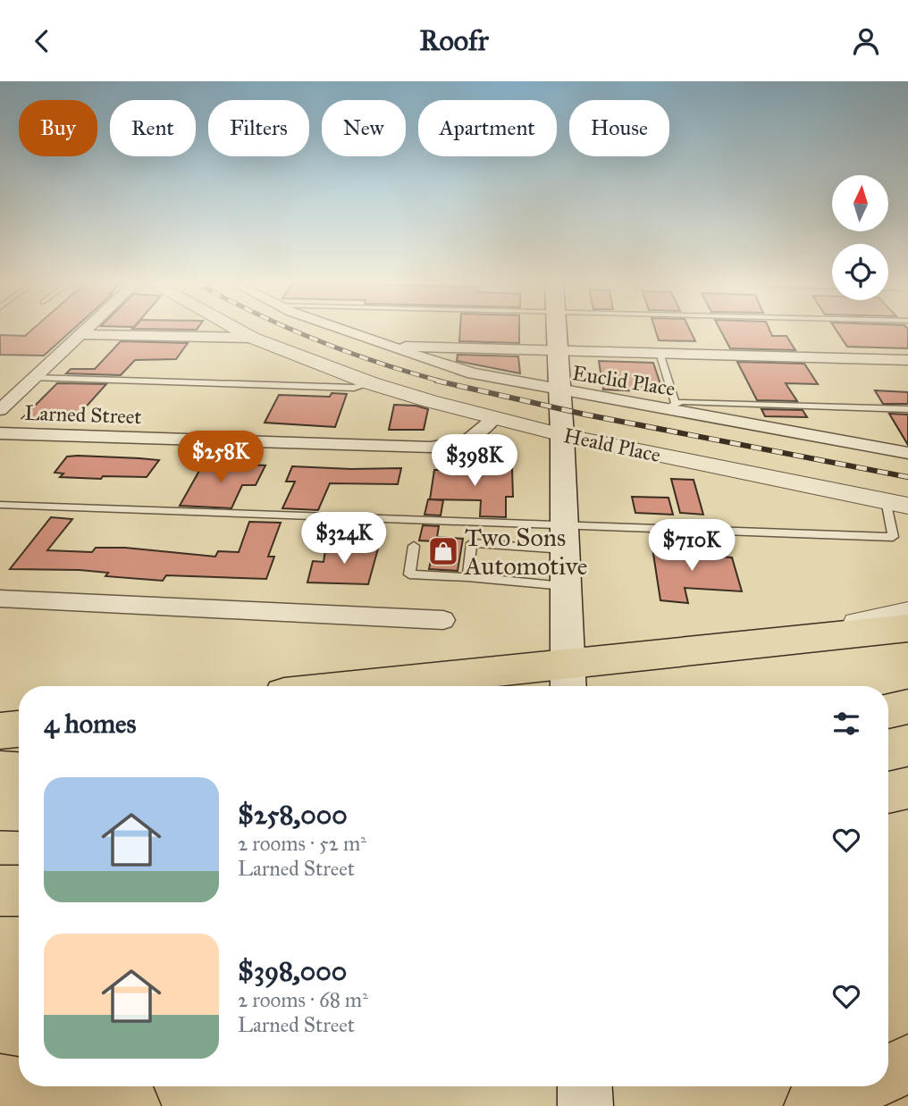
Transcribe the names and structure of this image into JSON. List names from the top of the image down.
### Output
{
  "streets": {
    "street": ["Euclid Place", "Larned Street", "Heald Place"]
  },
  "crossings": [
    ["Larned Street", "Heald Place"]
  ],
  "places": {
    "shop": ["Two Sons Automotive"]
  },
  "north": "top",
  "page": {
    "header": "Roofr",
    "chip": [
      "Buy",
      "Rent",
      "Filters",
      "New",
      "Apartment",
      "House"
    ],
    "price": [
      "$258K",
      "$398K",
      "$324K",
      "$710K"
    ],
    "heading": "4 homes",
    "list": [
      {
        "name": "$258,000",
        "note": "2 rooms · 52 m² · Larned Street"
      },
      {
        "name": "$398,000",
        "note": "2 rooms · 68 m² · Larned Street"
      }
    ]
  }
}
